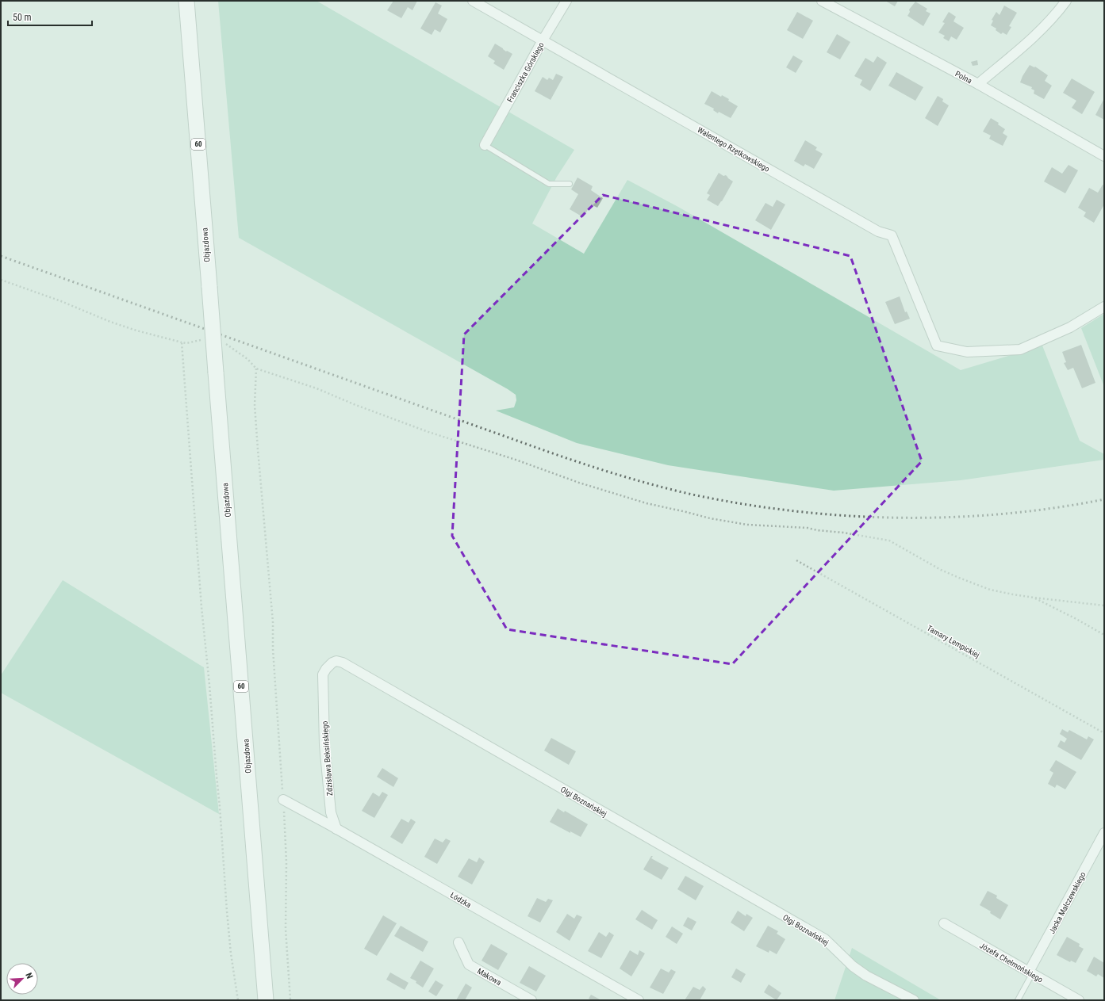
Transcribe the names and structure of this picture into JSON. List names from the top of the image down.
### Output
{
  "streets": {
    "main road": ["60", "Objazdowa"],
    "street": [
      "Franciszka Górskiego",
      "Polna",
      "Walentego Rzętkowskiego",
      "Zdzisława Beksińskiego",
      "Olgi Boznańskiej",
      "Łódzka",
      "Jacka Malczewskiego",
      "Józefa Chełmońskiego",
      "Makowa"
    ],
    "path": ["Tamary Łempickiej"]
  },
  "crossings": [
    ["Franciszka Górskiego", "Walentego Rzętkowskiego"],
    ["Zdzisława Beksińskiego", "Olgi Boznańskiej"],
    ["Zdzisława Beksińskiego", "Łódzka"],
    ["Jacka Malczewskiego", "Józefa Chełmońskiego"]
  ],
  "scale_bar": "50 m",
  "north": "top right"
}
